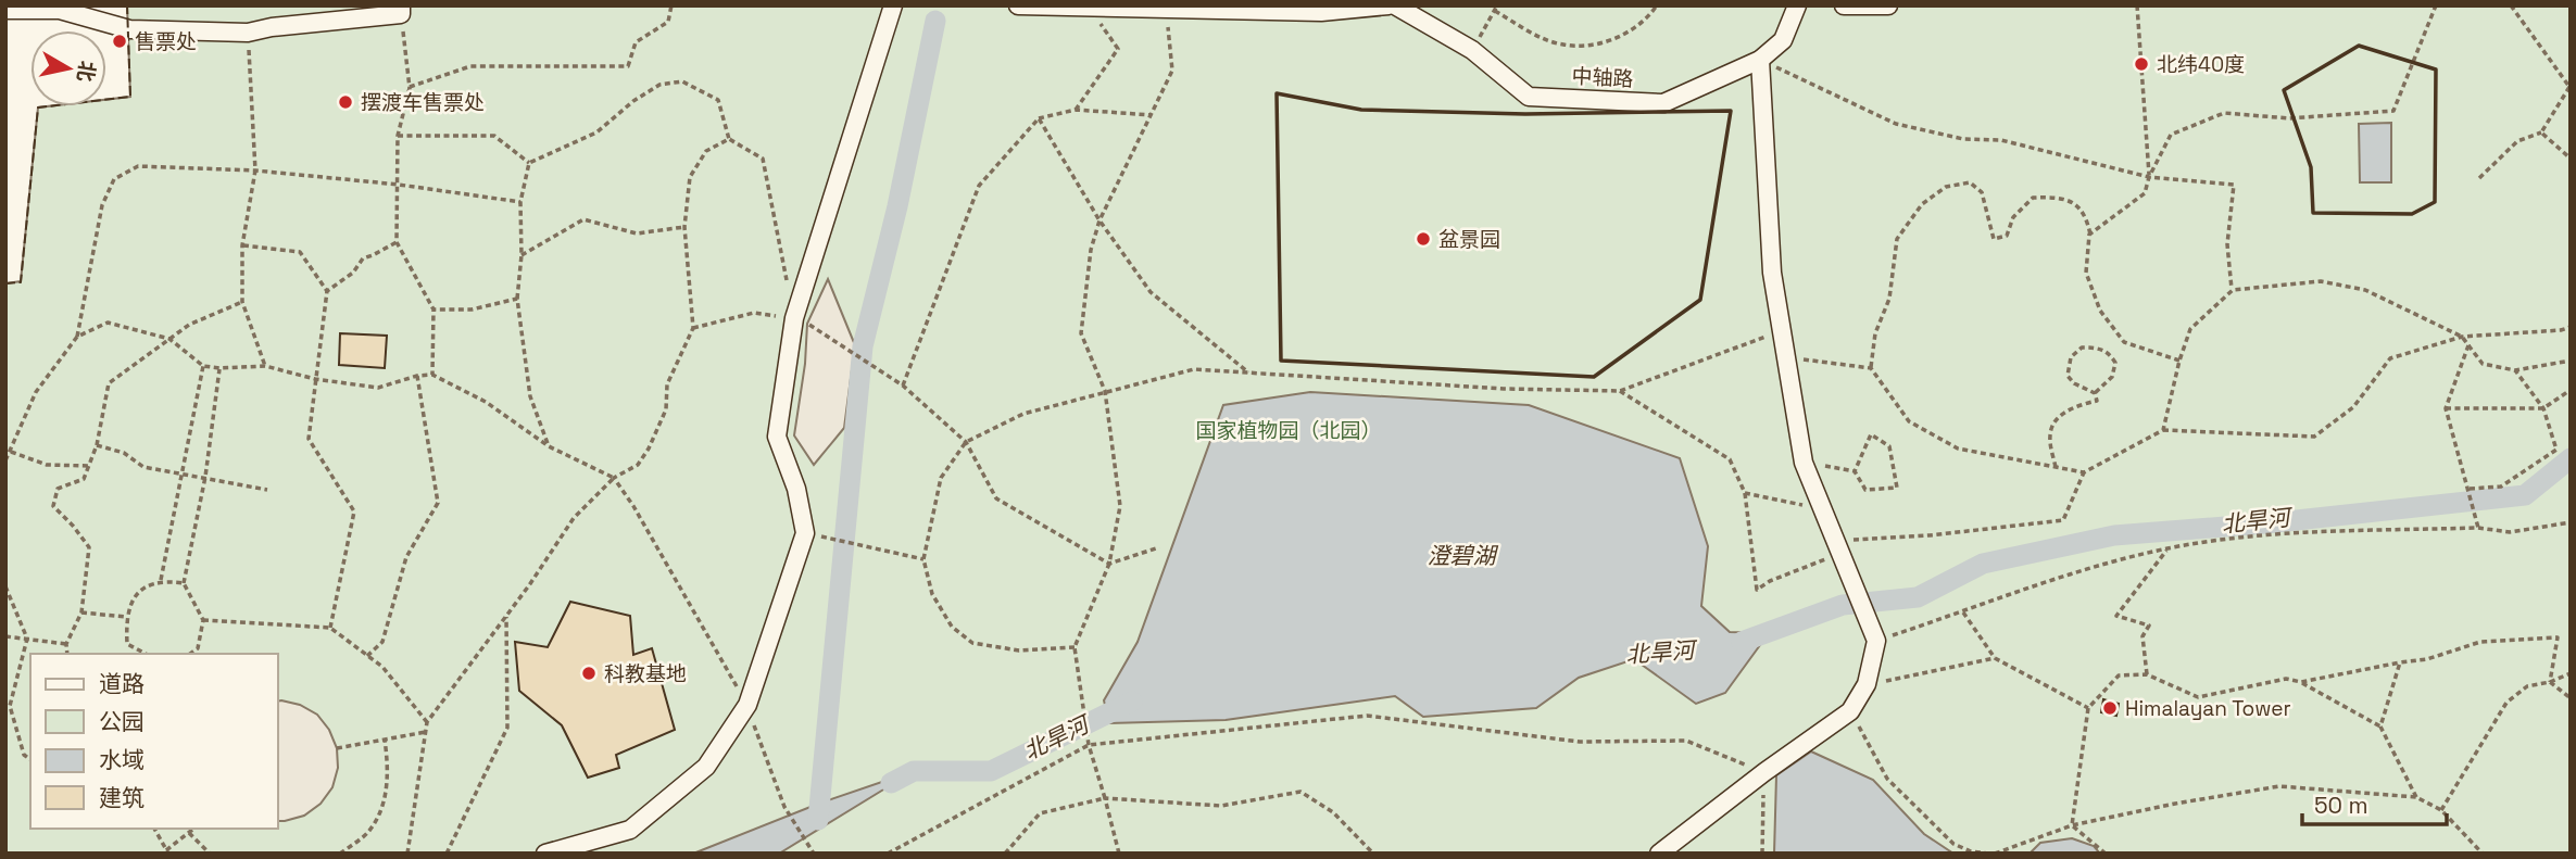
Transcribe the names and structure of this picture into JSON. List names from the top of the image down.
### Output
{
  "streets": {
    "street": ["中轴路"]
  },
  "water": ["北旱河", "澄碧湖"],
  "parks": ["国家植物园（北园）"],
  "places": [
    "售票处",
    "北纬40度",
    "摆渡车售票处",
    "盆景园",
    "科教基地",
    "Himalayan Tower"
  ],
  "legend": [
    "道路",
    "公园",
    "水域",
    "建筑"
  ],
  "scale_bar": "50 m",
  "north": "right"
}
